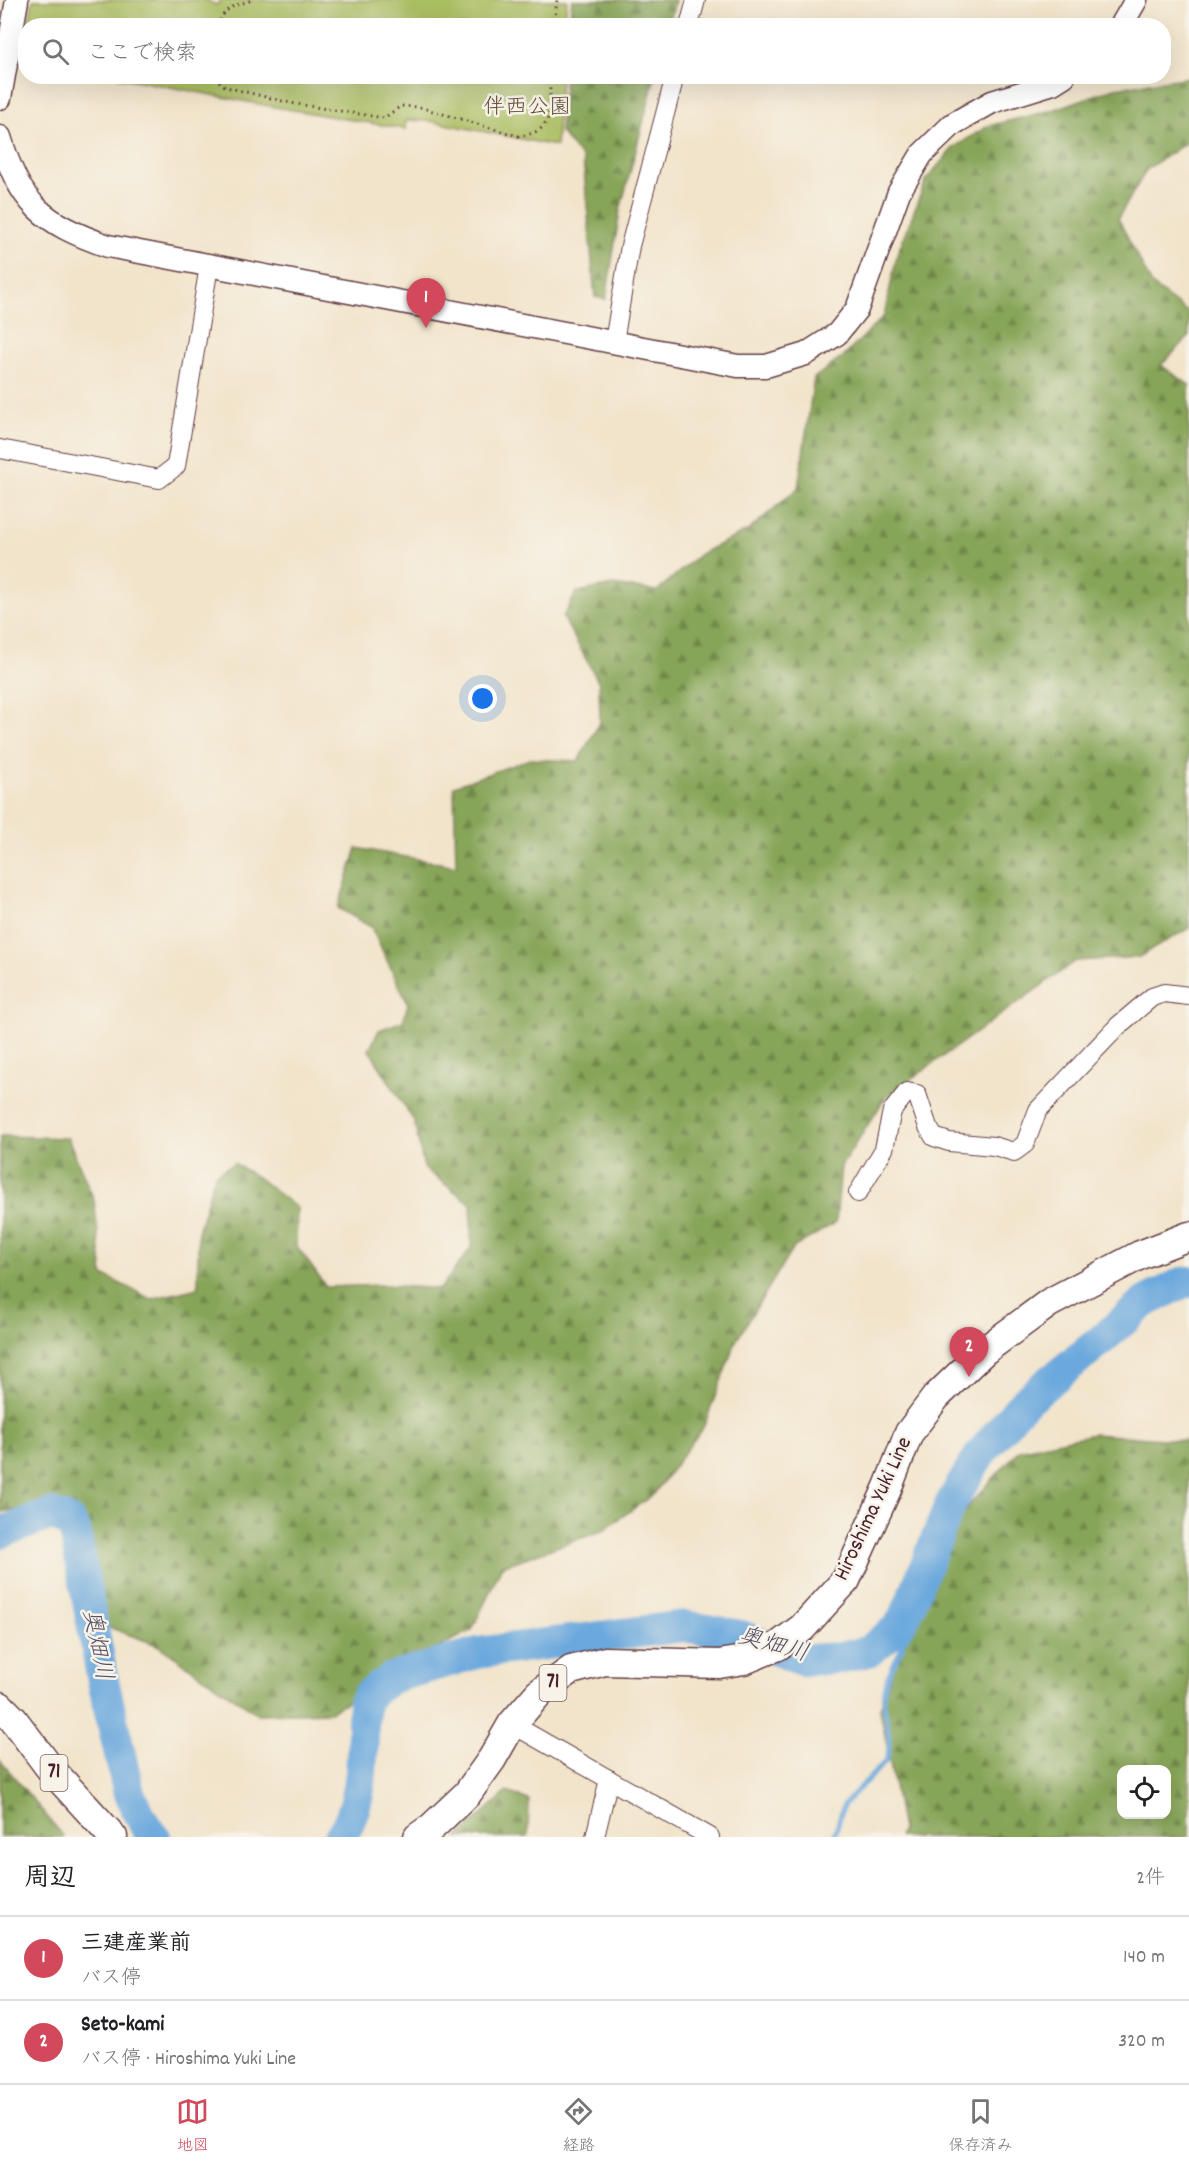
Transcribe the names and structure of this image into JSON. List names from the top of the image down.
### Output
{
  "streets": {
    "main road": ["Hiroshima Yuki Line", "71"]
  },
  "water": ["奥畑川"],
  "parks": ["伴西公園"],
  "page": {
    "search": "ここで検索",
    "pins": ["1", "2"],
    "heading": ["周辺", "2件"],
    "list": [
      {
        "mark": "1",
        "name": "三建産業前",
        "note": "バス停",
        "value": "140 m"
      },
      {
        "mark": "2",
        "name": "Seto-kami",
        "note": "バス停 · Hiroshima Yuki Line",
        "value": "320 m"
      }
    ],
    "nav": ["地図", "経路", "保存済み"]
  }
}
